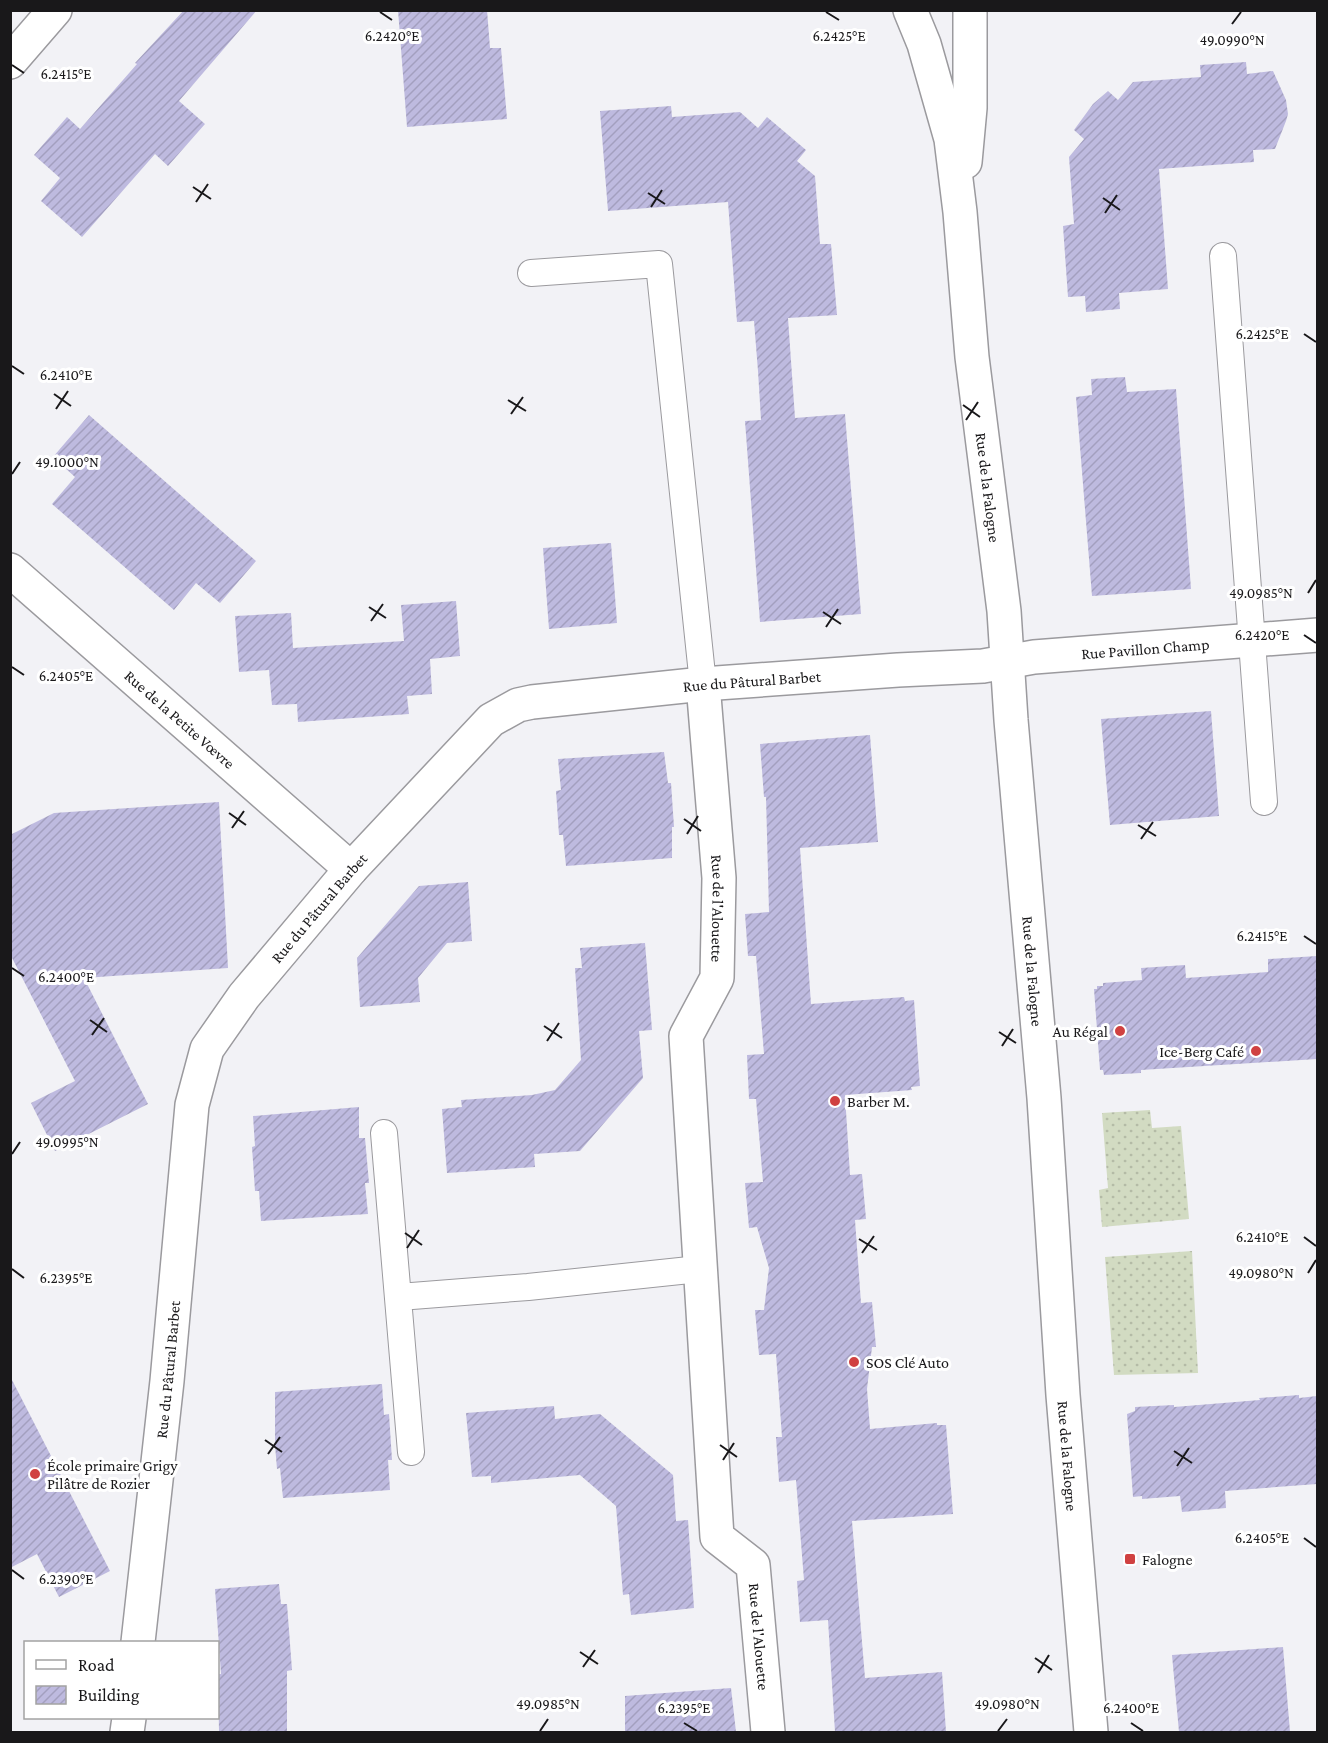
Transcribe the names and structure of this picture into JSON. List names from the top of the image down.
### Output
{
  "streets": {
    "street": [
      "Rue de la Falogne",
      "Rue Pavillon Champ",
      "Rue du Pâtural Barbet",
      "Rue de la Petite Vœvre",
      "Rue de l'Alouette"
    ]
  },
  "crossings": [
    ["Rue de la Falogne", "Rue Pavillon Champ"],
    ["Rue de la Falogne", "Rue du Pâtural Barbet"],
    ["Rue Pavillon Champ", "Rue du Pâtural Barbet"],
    ["Rue du Pâtural Barbet", "Rue de la Petite Vœvre"],
    ["Rue du Pâtural Barbet", "Rue de l'Alouette"]
  ],
  "places": {
    "other": [
      "Au Régal",
      "Ice-Berg Café",
      "Barber M.",
      "SOS Clé Auto",
      "École primaire Grigy Pilâtre de Rozier"
    ],
    "transit": ["Falogne"]
  },
  "legend": ["Road", "Building"],
  "coordinates": [
    "6.2420°E",
    "6.2425°E",
    "49.0990°N",
    "6.2415°E",
    "6.2410°E",
    "49.1000°N",
    "49.0985°N",
    "6.2405°E",
    "6.2400°E",
    "49.0995°N",
    "49.0980°N",
    "6.2395°E",
    "6.2390°E"
  ]
}
